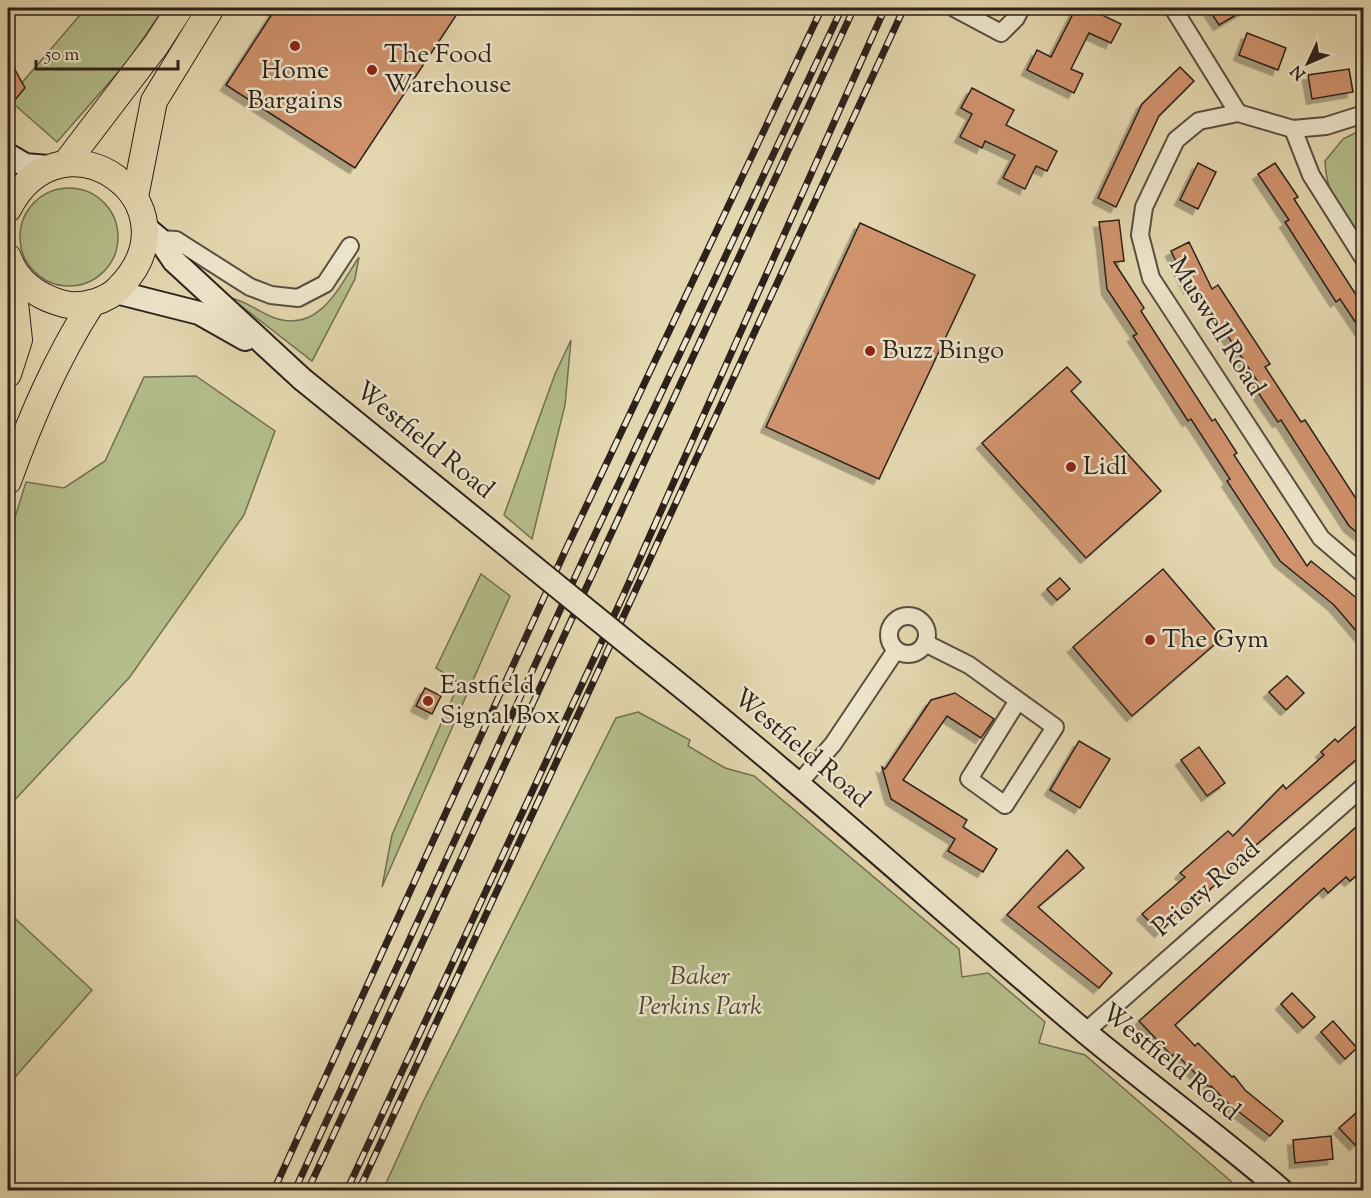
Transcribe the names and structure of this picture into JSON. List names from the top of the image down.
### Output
{
  "streets": {
    "street": ["Muswell Road", "Westfield Road", "Priory Road"]
  },
  "crossings": [
    ["Westfield Road", "Priory Road"]
  ],
  "parks": ["Baker Perkins Park"],
  "places": [
    "Home Bargains",
    "The Food Warehouse",
    "Buzz Bingo",
    "Lidl",
    "The Gym",
    "Eastfield Signal Box"
  ],
  "scale_bar": "50 m",
  "north": "bottom left"
}
